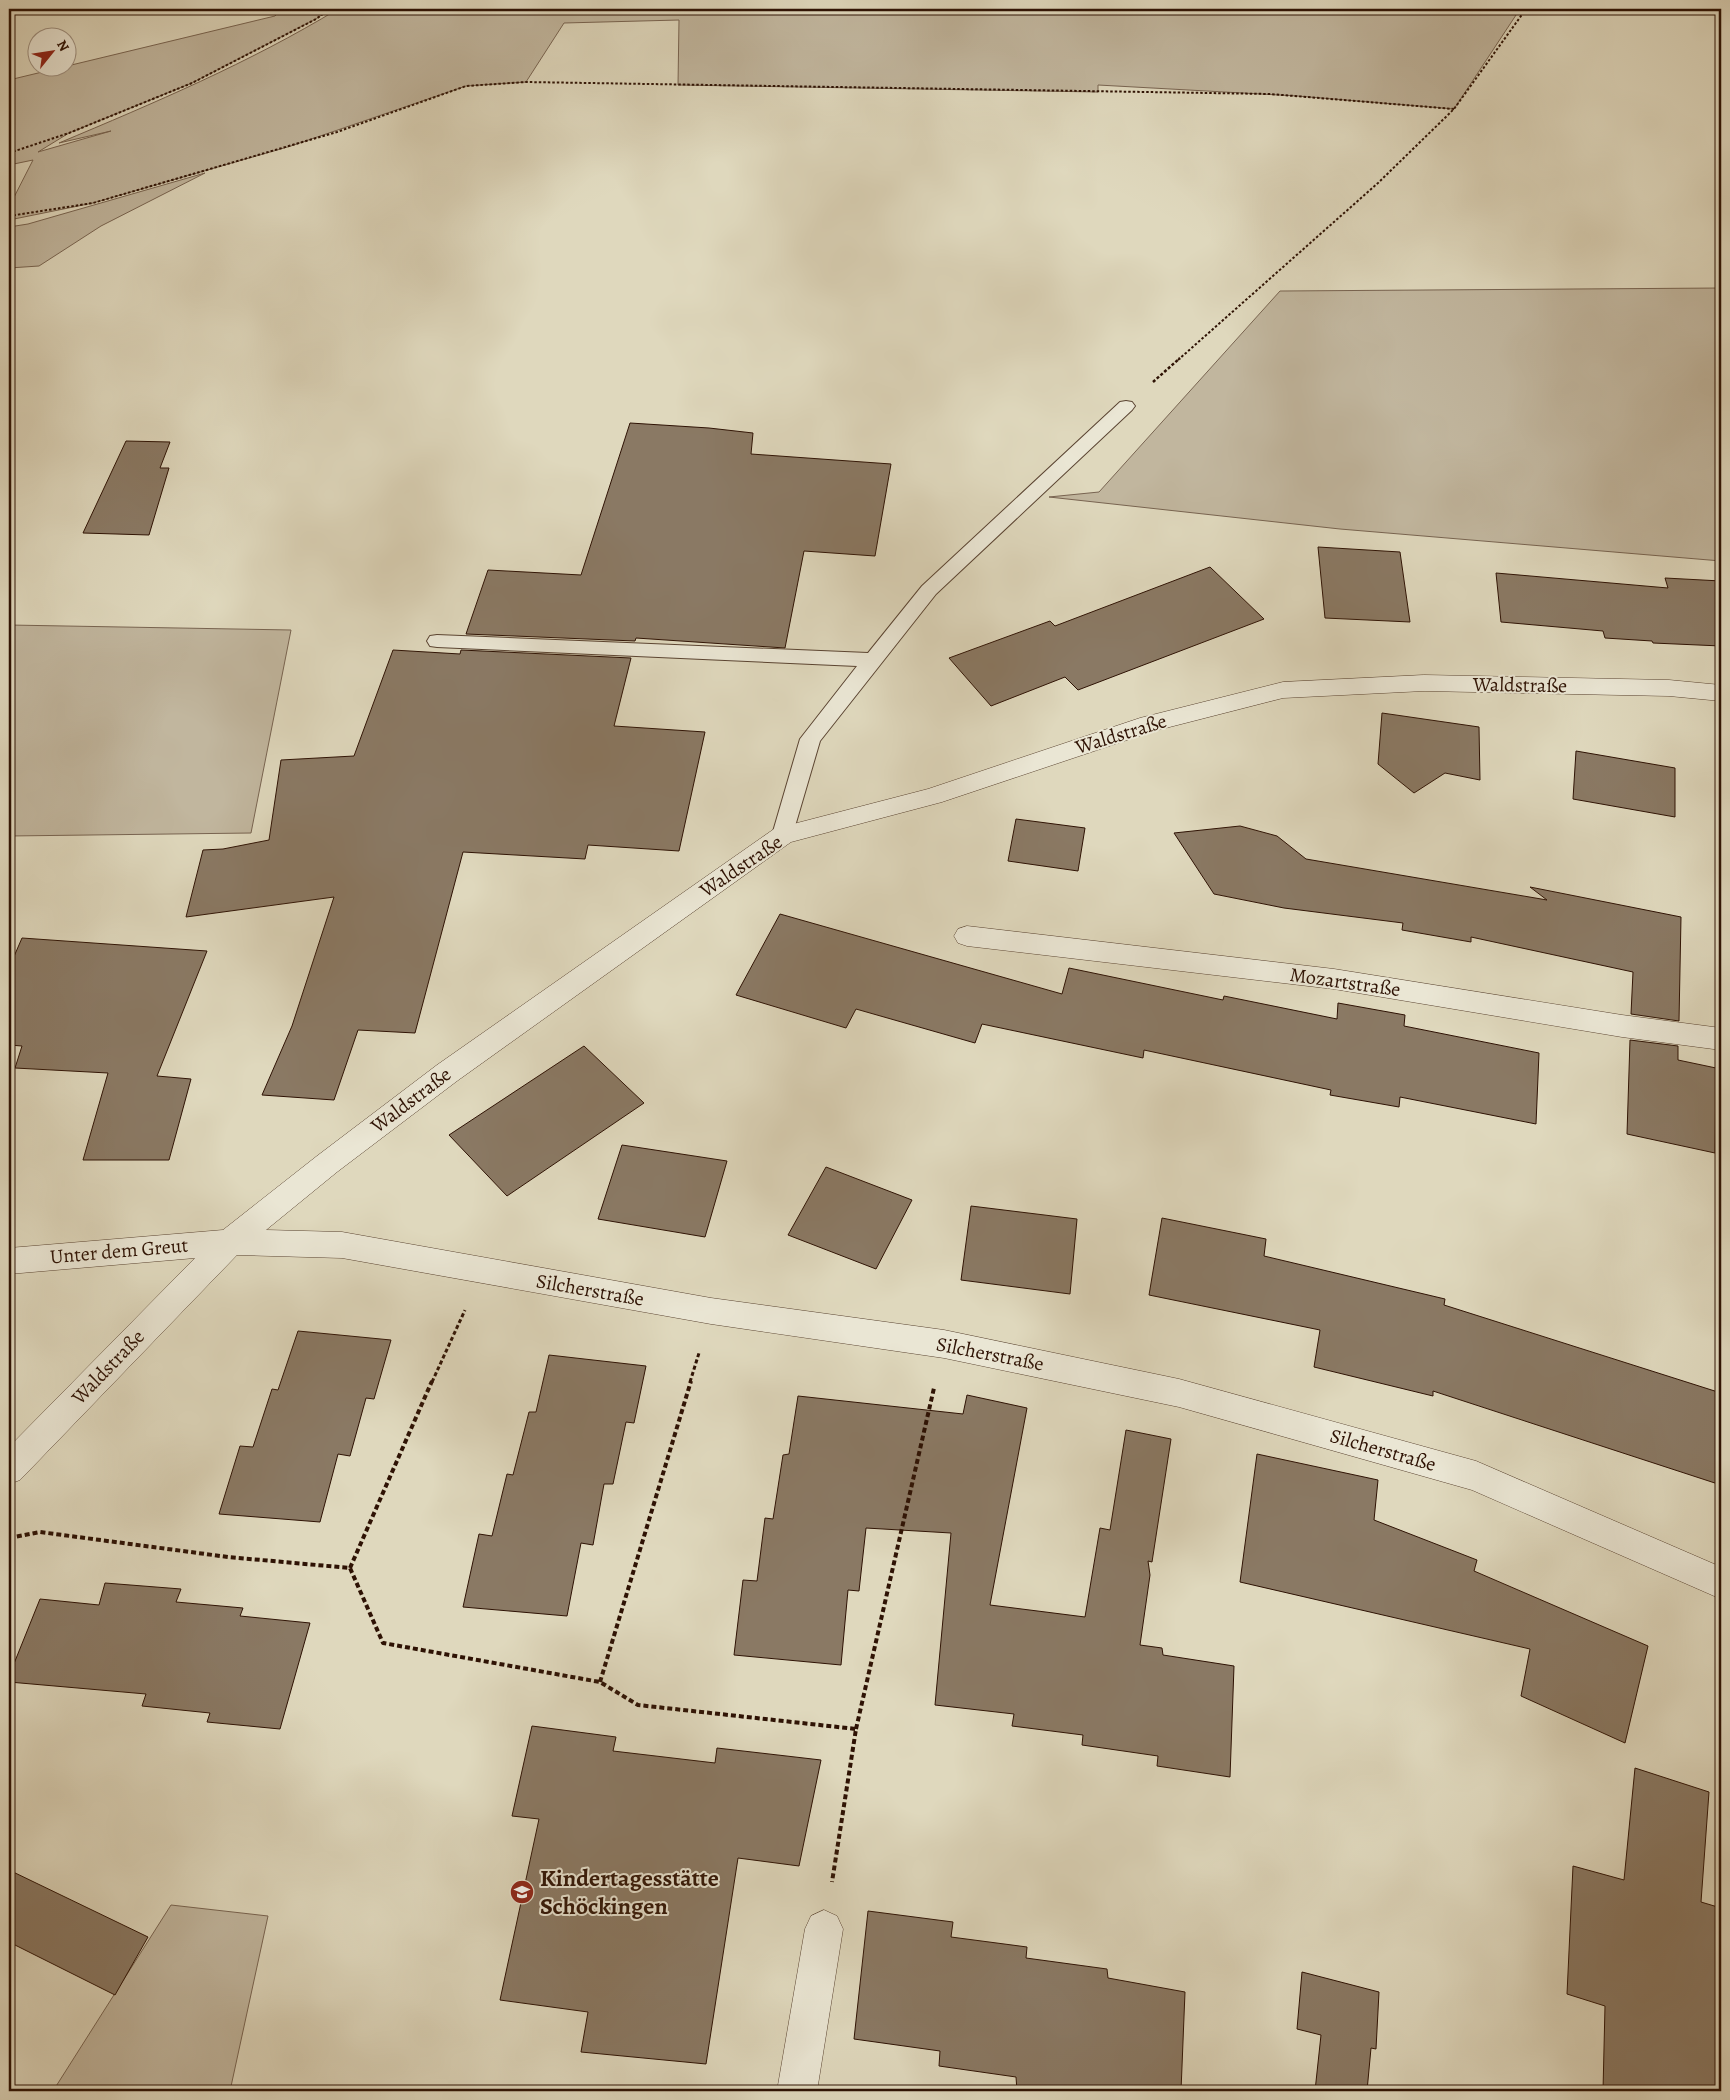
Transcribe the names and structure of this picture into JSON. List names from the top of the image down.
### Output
{
  "streets": {
    "street": [
      "Waldstraße",
      "Mozartstraße",
      "Unter dem Greut",
      "Silcherstraße"
    ]
  },
  "crossings": [
    ["Waldstraße", "Unter dem Greut"],
    ["Waldstraße", "Silcherstraße"],
    ["Unter dem Greut", "Silcherstraße"]
  ],
  "places": {
    "school or university": ["Kindertagesstätte Schöckingen"]
  },
  "north": "top right"
}
